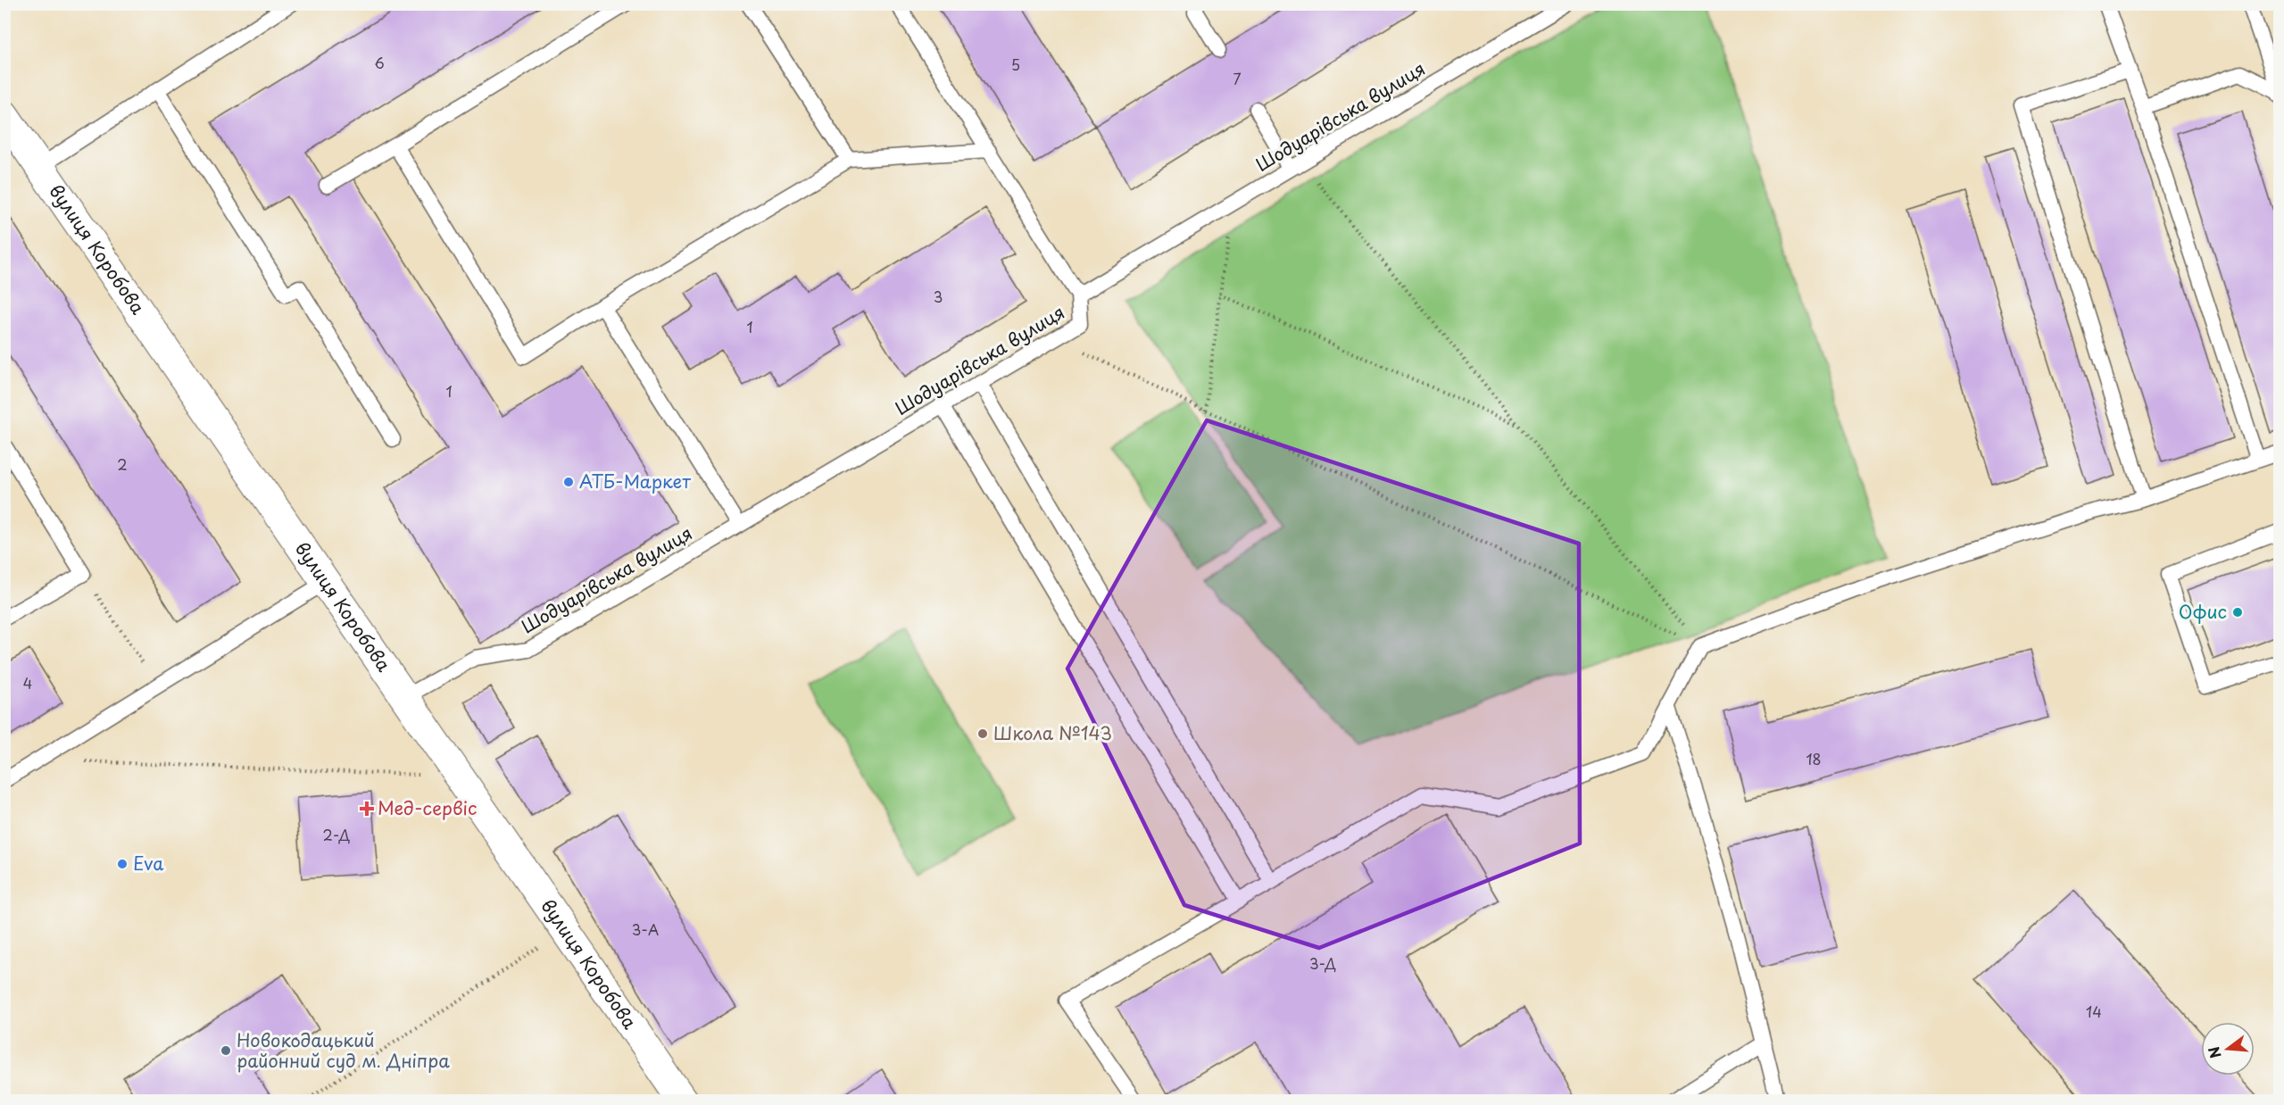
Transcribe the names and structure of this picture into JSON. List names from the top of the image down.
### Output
{
  "streets": {
    "street": ["вулиця Коробова"],
    "lane": ["Шодуарівська вулиця"]
  },
  "crossings": [
    ["Шодуарівська вулиця", "вулиця Коробова"]
  ],
  "places": {
    "other": [
      "АТБ-Маркет",
      "Офис",
      "Школа №143",
      "Eva",
      "Новокодацький районний суд м. Дніпра"
    ],
    "health": ["Мед-сервіс"]
  },
  "house_numbers": [
    "6",
    "5",
    "7",
    "3",
    "1",
    "1",
    "2",
    "4",
    "18",
    "2-Д",
    "3-А",
    "3-Д",
    "14"
  ],
  "north": "left"
}
